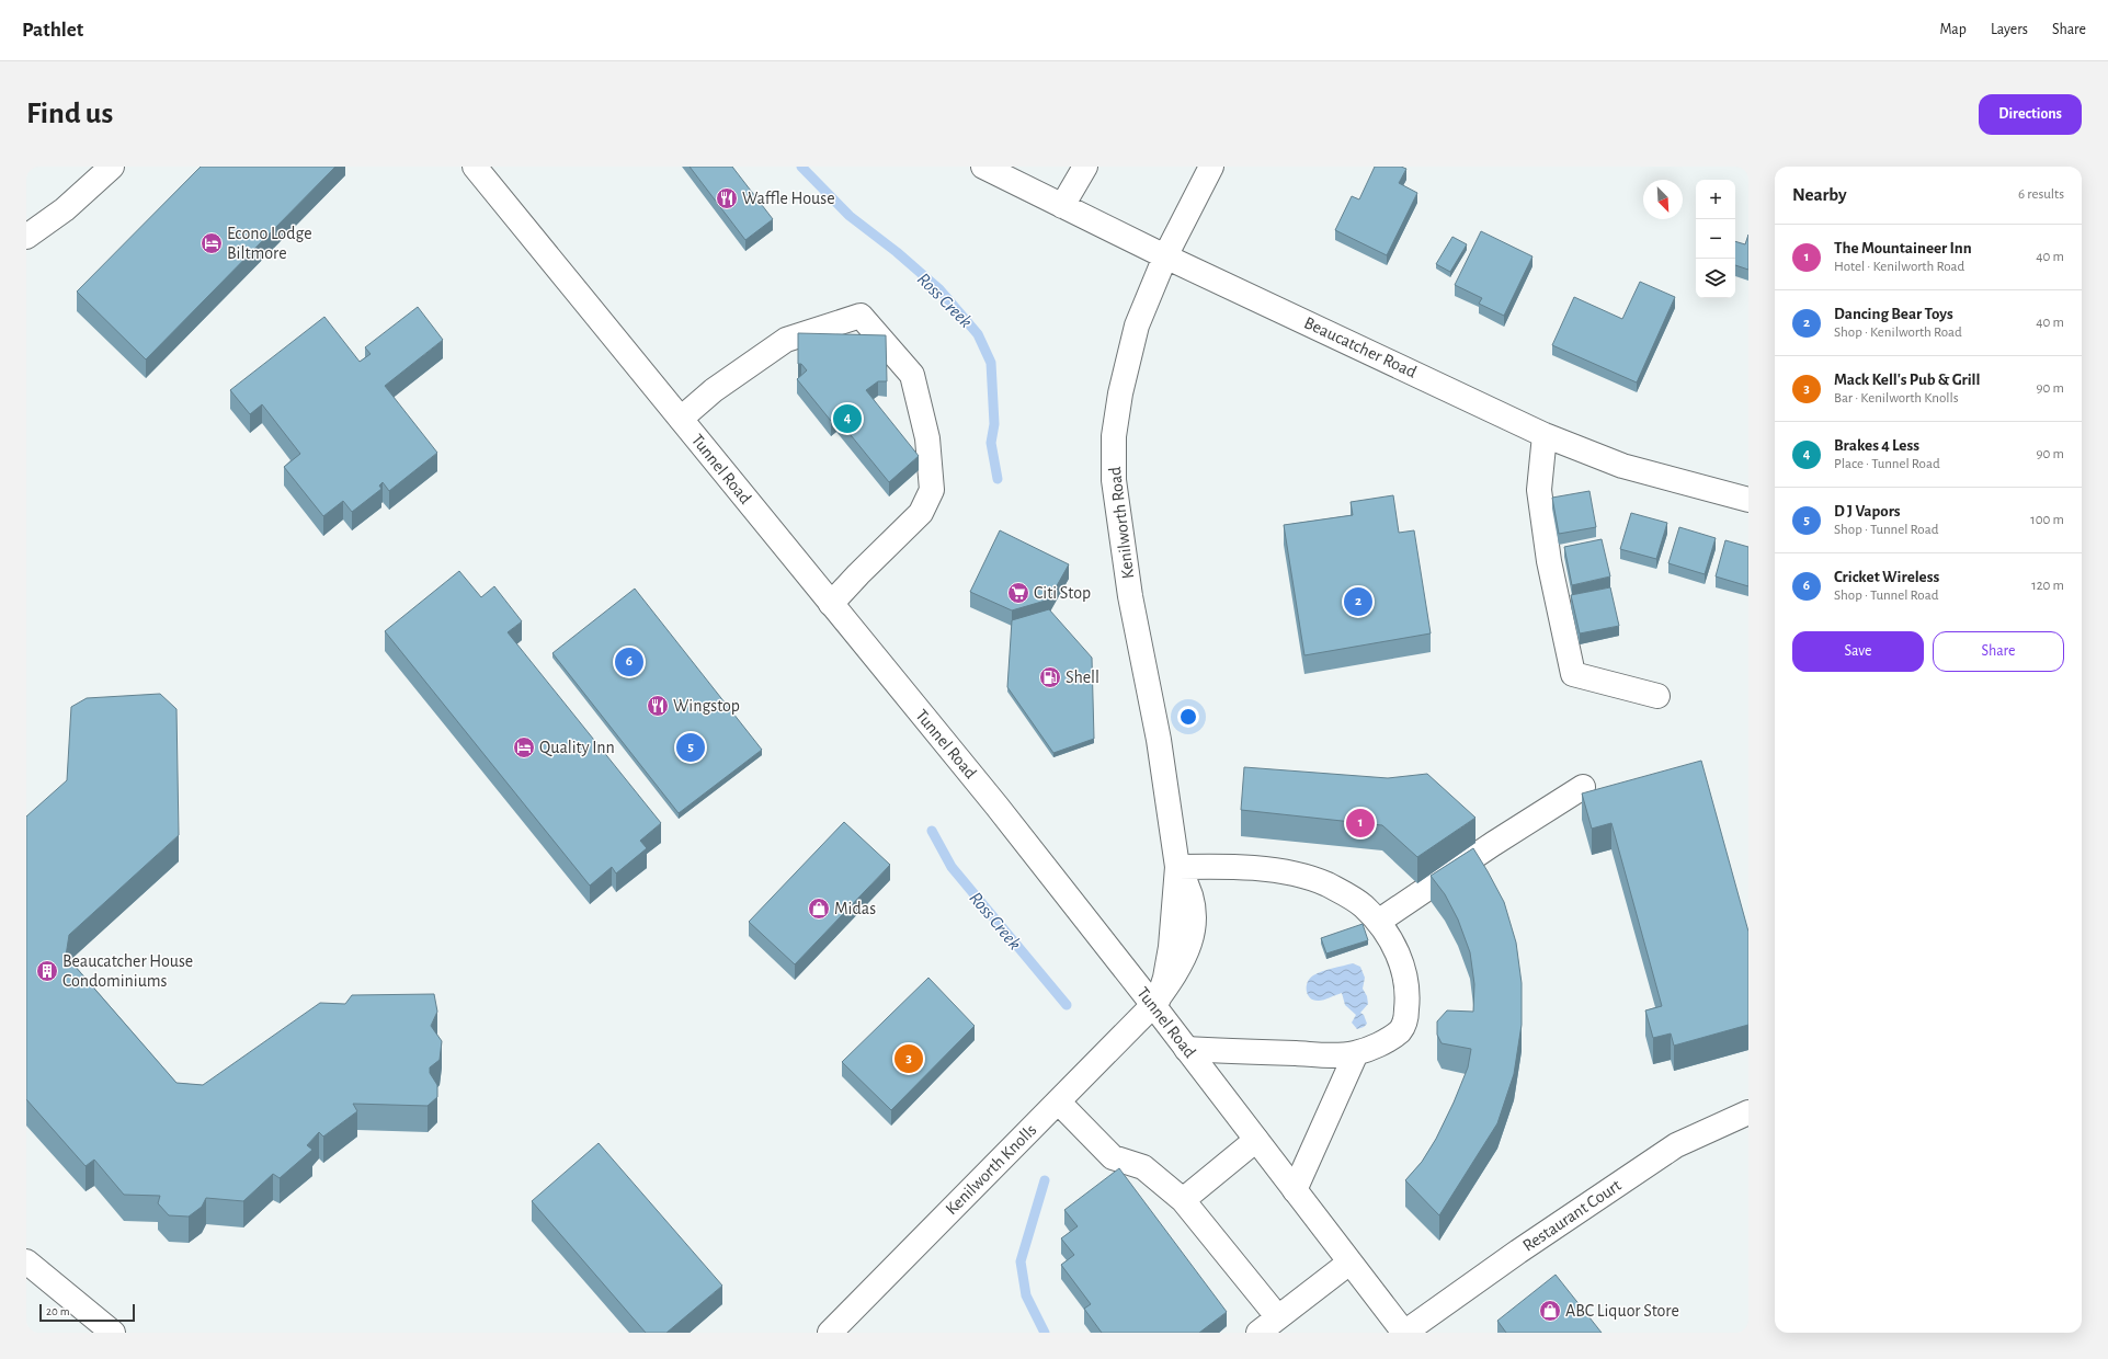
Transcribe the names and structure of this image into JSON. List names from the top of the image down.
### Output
{
  "streets": {
    "street": [
      "Beaucatcher Road",
      "Tunnel Road",
      "Kenilworth Road",
      "Kenilworth Knolls",
      "Restaurant Court"
    ]
  },
  "crossings": [
    ["Beaucatcher Road", "Kenilworth Road"],
    ["Tunnel Road", "Kenilworth Road"],
    ["Tunnel Road", "Kenilworth Knolls"],
    ["Tunnel Road", "Restaurant Court"],
    ["Kenilworth Road", "Kenilworth Knolls"]
  ],
  "water": ["Ross Creek"],
  "places": {
    "restaurant": ["Waffle House", "Wingstop"],
    "hotel": ["Econo Lodge Biltmore", "Quality Inn"],
    "supermarket": ["Citi Stop"],
    "fuel station": ["Shell"],
    "shop": ["Midas", "ABC Liquor Store"],
    "building": ["Beaucatcher House Condominiums"]
  },
  "scale_bar": "20 m",
  "north": "bottom right",
  "page": {
    "header": "Pathlet",
    "nav": ["Map", "Layers", "Share"],
    "buttons": [
      "Directions",
      ["Save", "Share"]
    ],
    "title": "Find us",
    "heading": ["Nearby", "6 results"],
    "map_buttons": ["+", "−"],
    "list": [
      {
        "mark": "1",
        "name": "The Mountaineer Inn",
        "note": "Hotel · Kenilworth Road",
        "value": "40 m"
      },
      {
        "mark": "2",
        "name": "Dancing Bear Toys",
        "note": "Shop · Kenilworth Road",
        "value": "40 m"
      },
      {
        "mark": "3",
        "name": "Mack Kell's Pub & Grill",
        "note": "Bar · Kenilworth Knolls",
        "value": "90 m"
      },
      {
        "mark": "4",
        "name": "Brakes 4 Less",
        "note": "Place · Tunnel Road",
        "value": "90 m"
      },
      {
        "mark": "5",
        "name": "D J Vapors",
        "note": "Shop · Tunnel Road",
        "value": "100 m"
      },
      {
        "mark": "6",
        "name": "Cricket Wireless",
        "note": "Shop · Tunnel Road",
        "value": "120 m"
      }
    ],
    "pins": [
      "4",
      "2",
      "6",
      "5",
      "1",
      "3"
    ],
    "scale": "20 m"
  }
}
